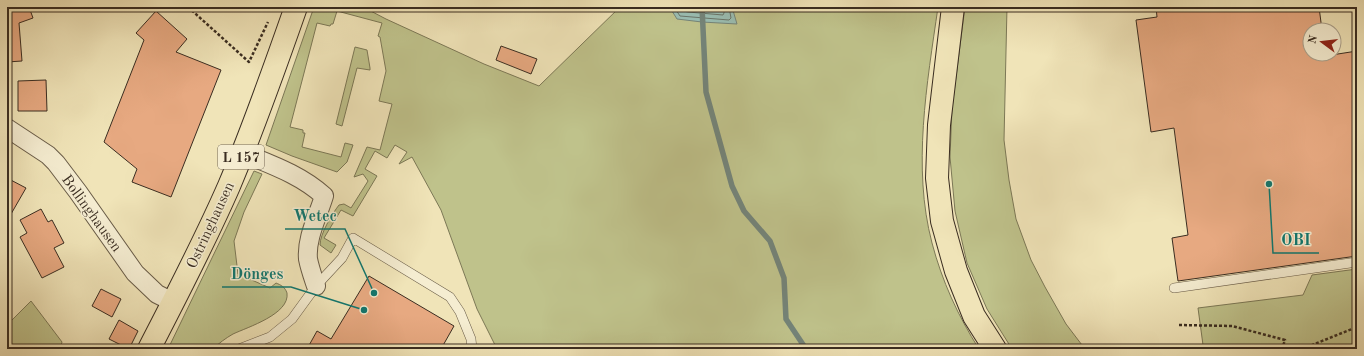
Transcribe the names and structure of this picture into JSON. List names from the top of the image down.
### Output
{
  "streets": {
    "main road": ["L 157", "Ostringhausen"],
    "street": ["Bollinghausen"]
  },
  "crossings": [
    ["Bollinghausen", "Ostringhausen"]
  ],
  "places": ["OBI", "Wetec", "Dönges"],
  "north": "left"
}
